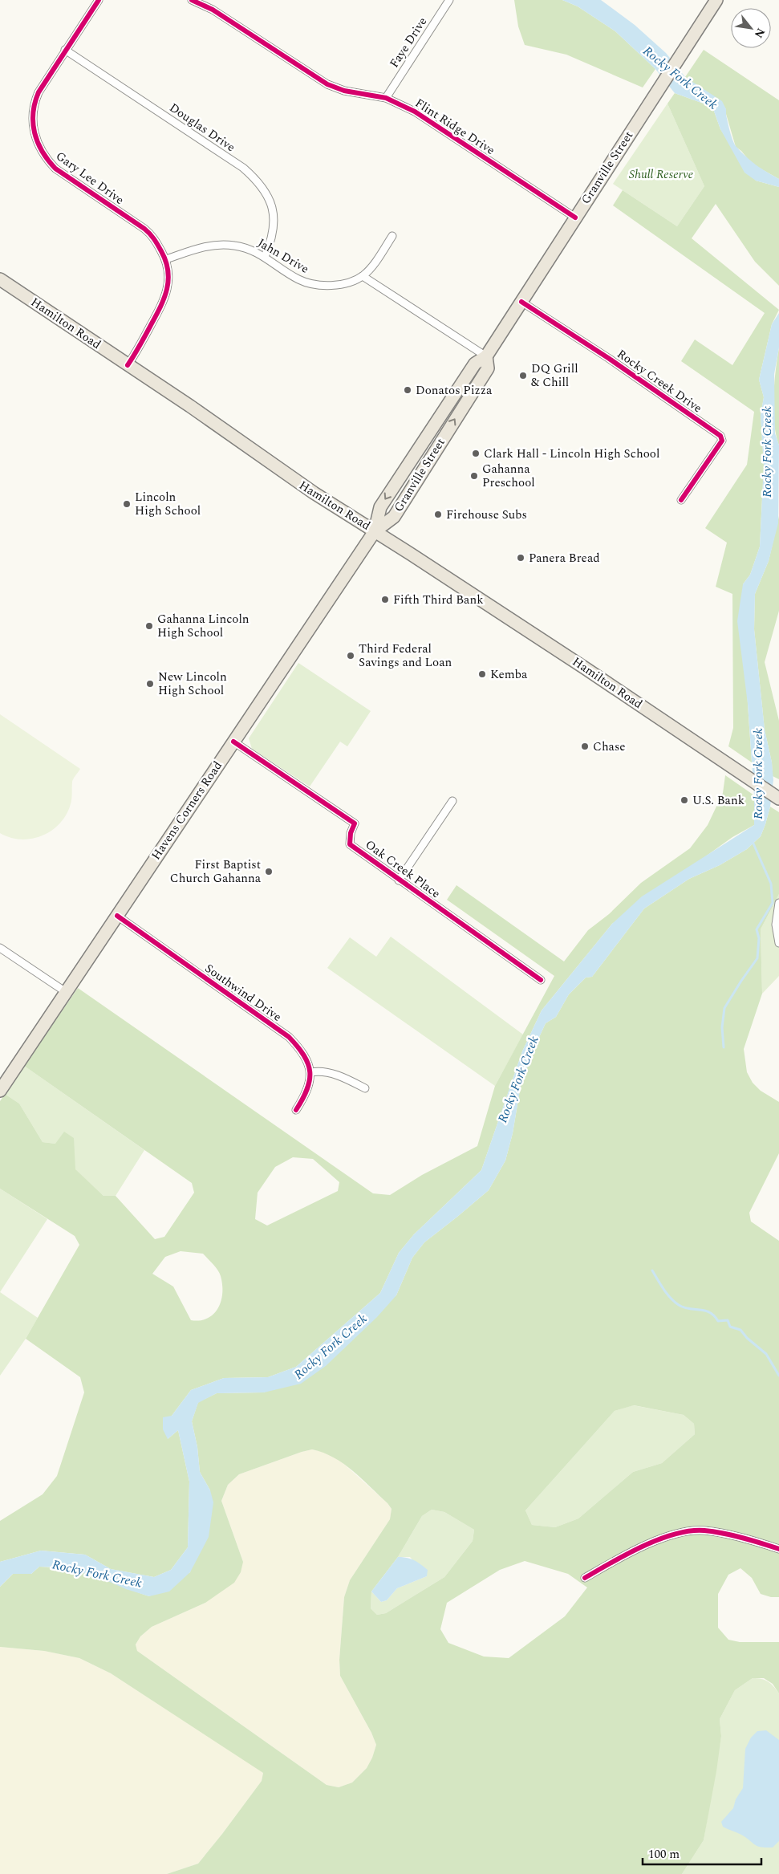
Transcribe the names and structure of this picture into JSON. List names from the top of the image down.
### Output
{
  "streets": {
    "main road": ["Granville Street", "Hamilton Road", "Havens Corners Road"],
    "street": [
      "Faye Drive",
      "Flint Ridge Drive",
      "Douglas Drive",
      "Gary Lee Drive",
      "Jahn Drive",
      "Rocky Creek Drive",
      "Oak Creek Place",
      "Southwind Drive"
    ]
  },
  "crossings": [
    ["Faye Drive", "Flint Ridge Drive"],
    ["Flint Ridge Drive", "Granville Street"],
    ["Douglas Drive", "Gary Lee Drive"],
    ["Douglas Drive", "Jahn Drive"],
    ["Granville Street", "Hamilton Road"],
    ["Granville Street", "Rocky Creek Drive"],
    ["Granville Street", "Havens Corners Road"],
    ["Gary Lee Drive", "Jahn Drive"],
    ["Gary Lee Drive", "Hamilton Road"],
    ["Hamilton Road", "Havens Corners Road"],
    ["Havens Corners Road", "Oak Creek Place"],
    ["Havens Corners Road", "Southwind Drive"]
  ],
  "water": ["Rocky Fork Creek"],
  "parks": ["Shull Reserve"],
  "places": [
    "DQ Grill & Chill",
    "Donatos Pizza",
    "Clark Hall - Lincoln High School",
    "Gahanna Preschool",
    "Lincoln High School",
    "Firehouse Subs",
    "Panera Bread",
    "Fifth Third Bank",
    "Gahanna Lincoln High School",
    "Third Federal Savings and Loan",
    "Kemba",
    "New Lincoln High School",
    "Chase",
    "U.S. Bank",
    "First Baptist Church Gahanna"
  ],
  "scale_bar": "100 m",
  "north": "bottom right"
}
